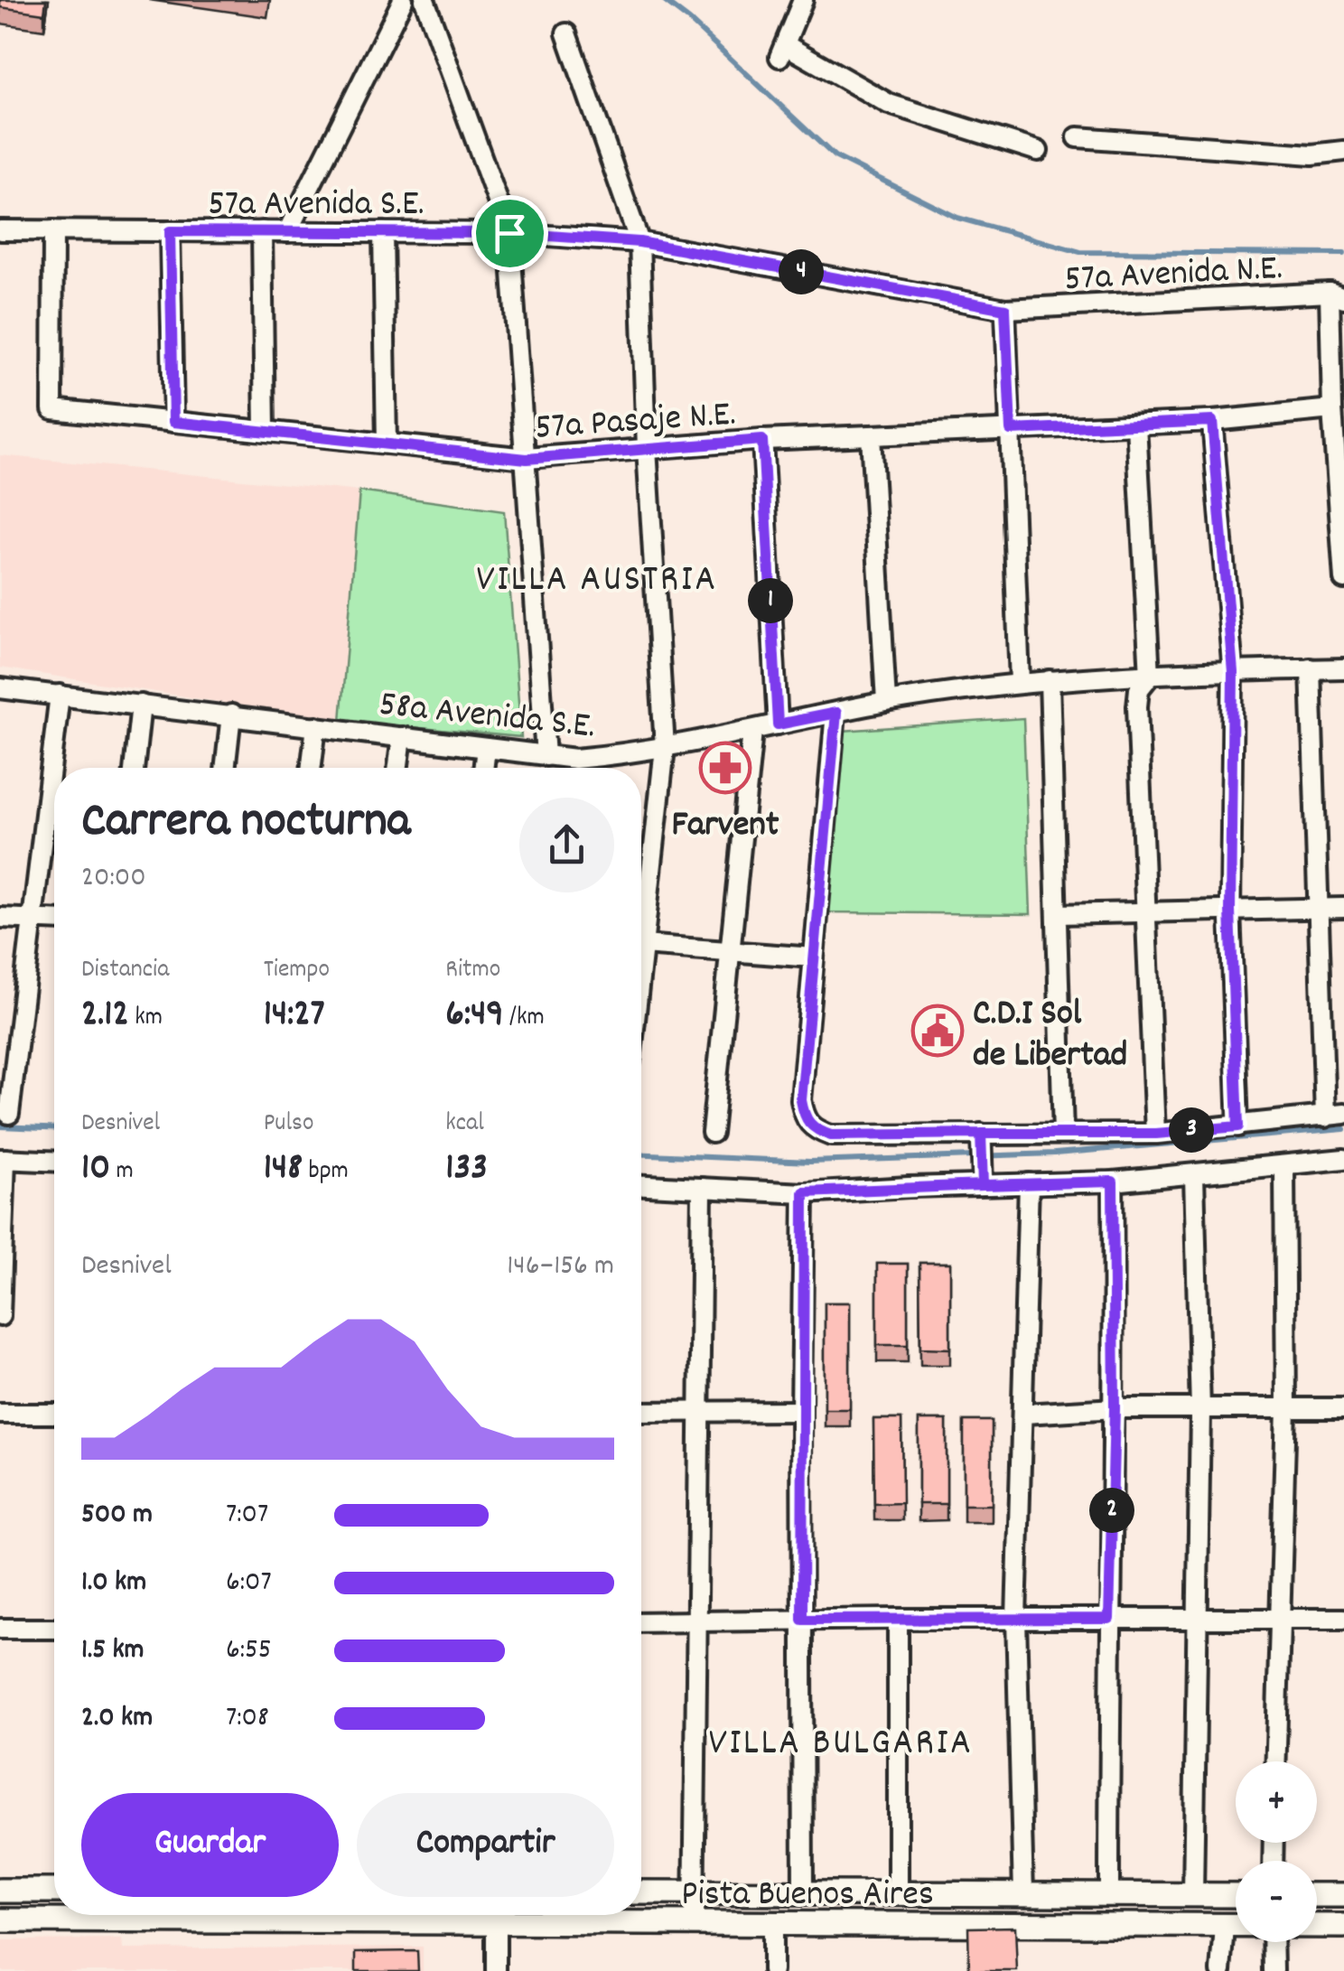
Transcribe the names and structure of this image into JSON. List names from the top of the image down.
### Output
{
  "streets": {
    "main road": ["Pista Buenos Aires"],
    "street": [
      "57a Avenida S.E.",
      "57a Avenida N.E.",
      "57a Pasaje N.E.",
      "58a Avenida S.E."
    ]
  },
  "crossings": [
    ["57a Avenida S.E.", "57a Avenida N.E."],
    ["57a Avenida S.E.", "57a Pasaje N.E."]
  ],
  "districts": ["VILLA AUSTRIA", "VILLA BULGARIA"],
  "places": {
    "pharmacy": ["Farvent"],
    "public building": ["C.D.I Sol de Libertad"]
  },
  "page": {
    "pins": [
      "4",
      "1",
      "3",
      "2"
    ],
    "heading": ["Carrera nocturna", "20:00"],
    "stats": [
      ["Distancia", "2.12 km"],
      ["Tiempo", "14:27"],
      ["Ritmo", "6:49 /km"],
      ["Desnivel", "10 m"],
      ["Pulso", "148 bpm"],
      ["kcal", "133"]
    ],
    "chart": ["Desnivel", "146–156 m"],
    "list": [
      {
        "name": "500 m",
        "note": "7:07"
      },
      {
        "name": "1.0 km",
        "note": "6:07"
      },
      {
        "name": "1.5 km",
        "note": "6:55"
      },
      {
        "name": "2.0 km",
        "note": "7:08"
      }
    ],
    "map_buttons": ["+", "−"],
    "buttons": ["Guardar", "Compartir"]
  }
}
